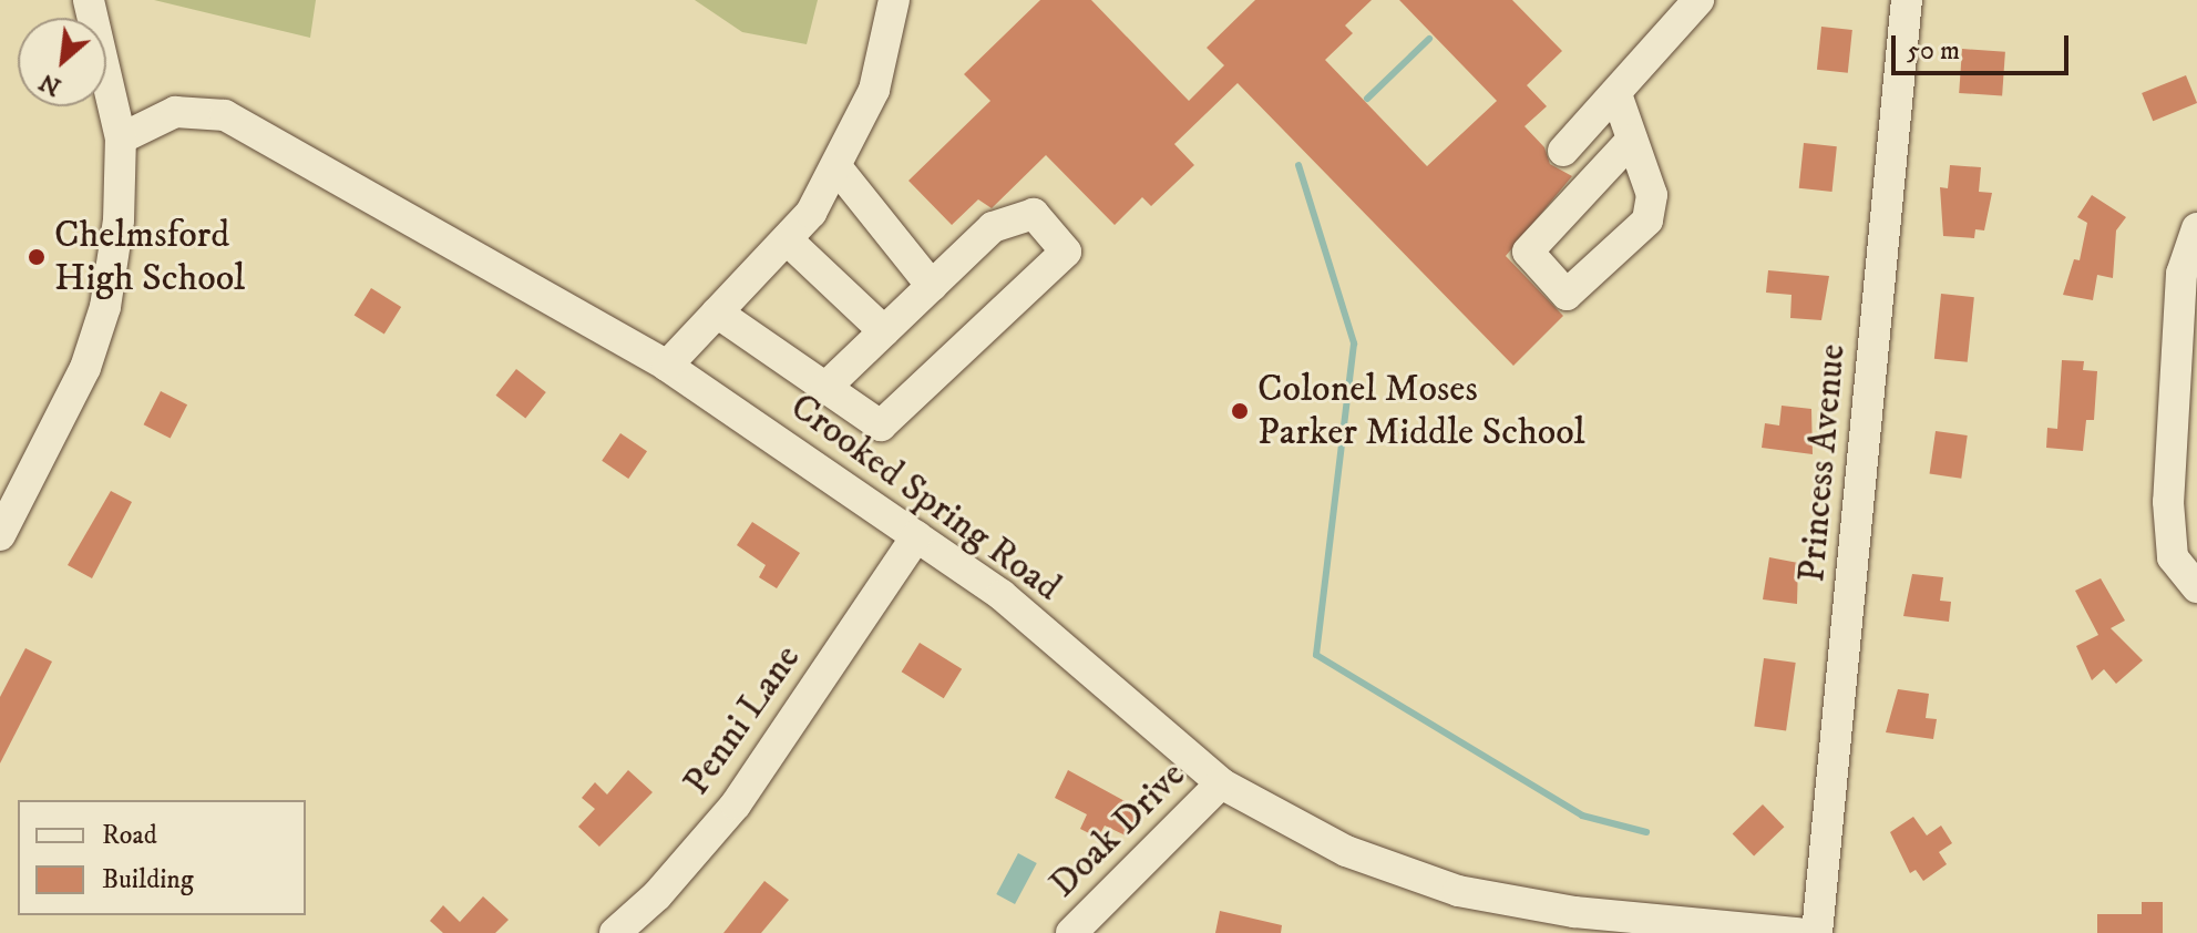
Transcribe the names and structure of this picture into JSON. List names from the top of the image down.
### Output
{
  "streets": {
    "street": [
      "Princess Avenue",
      "Crooked Spring Road",
      "Penni Lane",
      "Doak Drive"
    ]
  },
  "crossings": [
    ["Crooked Spring Road", "Penni Lane"],
    ["Crooked Spring Road", "Doak Drive"]
  ],
  "places": ["Chelmsford High School", "Colonel Moses Parker Middle School"],
  "legend": ["Road", "Building"],
  "scale_bar": "50 m",
  "north": "bottom left"
}
